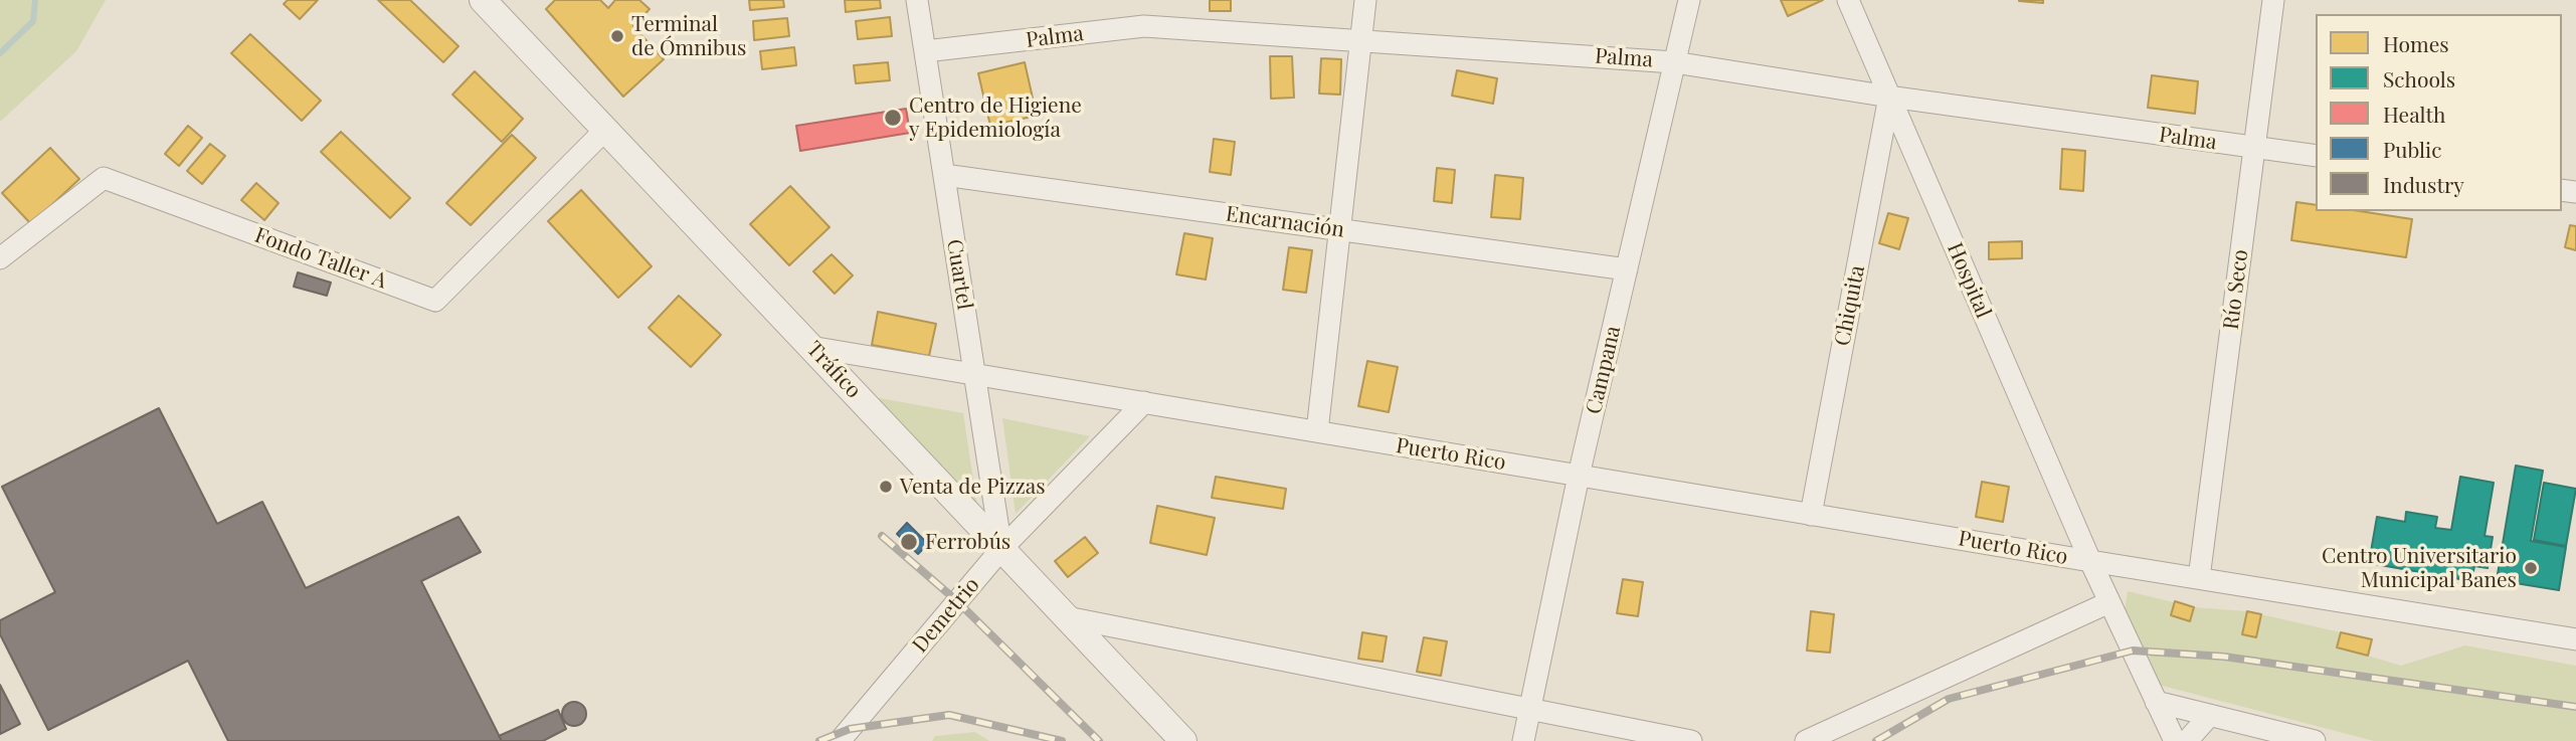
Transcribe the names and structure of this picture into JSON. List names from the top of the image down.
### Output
{
  "streets": {
    "street": [
      "Palma",
      "Encarnación",
      "Fondo Taller A",
      "Cuartel",
      "Hospital",
      "Río Seco",
      "Chiquita",
      "Tráfico",
      "Campana",
      "Puerto Rico",
      "Demetrio"
    ]
  },
  "crossings": [
    ["Palma", "Cuartel"],
    ["Palma", "Hospital"],
    ["Palma", "Río Seco"],
    ["Palma", "Chiquita"],
    ["Palma", "Campana"],
    ["Encarnación", "Cuartel"],
    ["Encarnación", "Campana"],
    ["Fondo Taller A", "Tráfico"],
    ["Cuartel", "Tráfico"],
    ["Cuartel", "Puerto Rico"],
    ["Cuartel", "Demetrio"],
    ["Hospital", "Chiquita"],
    ["Hospital", "Puerto Rico"],
    ["Río Seco", "Puerto Rico"],
    ["Chiquita", "Puerto Rico"],
    ["Tráfico", "Puerto Rico"],
    ["Tráfico", "Demetrio"],
    ["Campana", "Puerto Rico"],
    ["Puerto Rico", "Demetrio"]
  ],
  "places": [
    "Terminal de Ómnibus",
    "Centro de Higiene y Epidemiología",
    "Venta de Pizzas",
    "Ferrobús",
    "Centro Universitario Municipal Banes"
  ],
  "legend": [
    "Homes",
    "Schools",
    "Health",
    "Public",
    "Industry"
  ]
}
